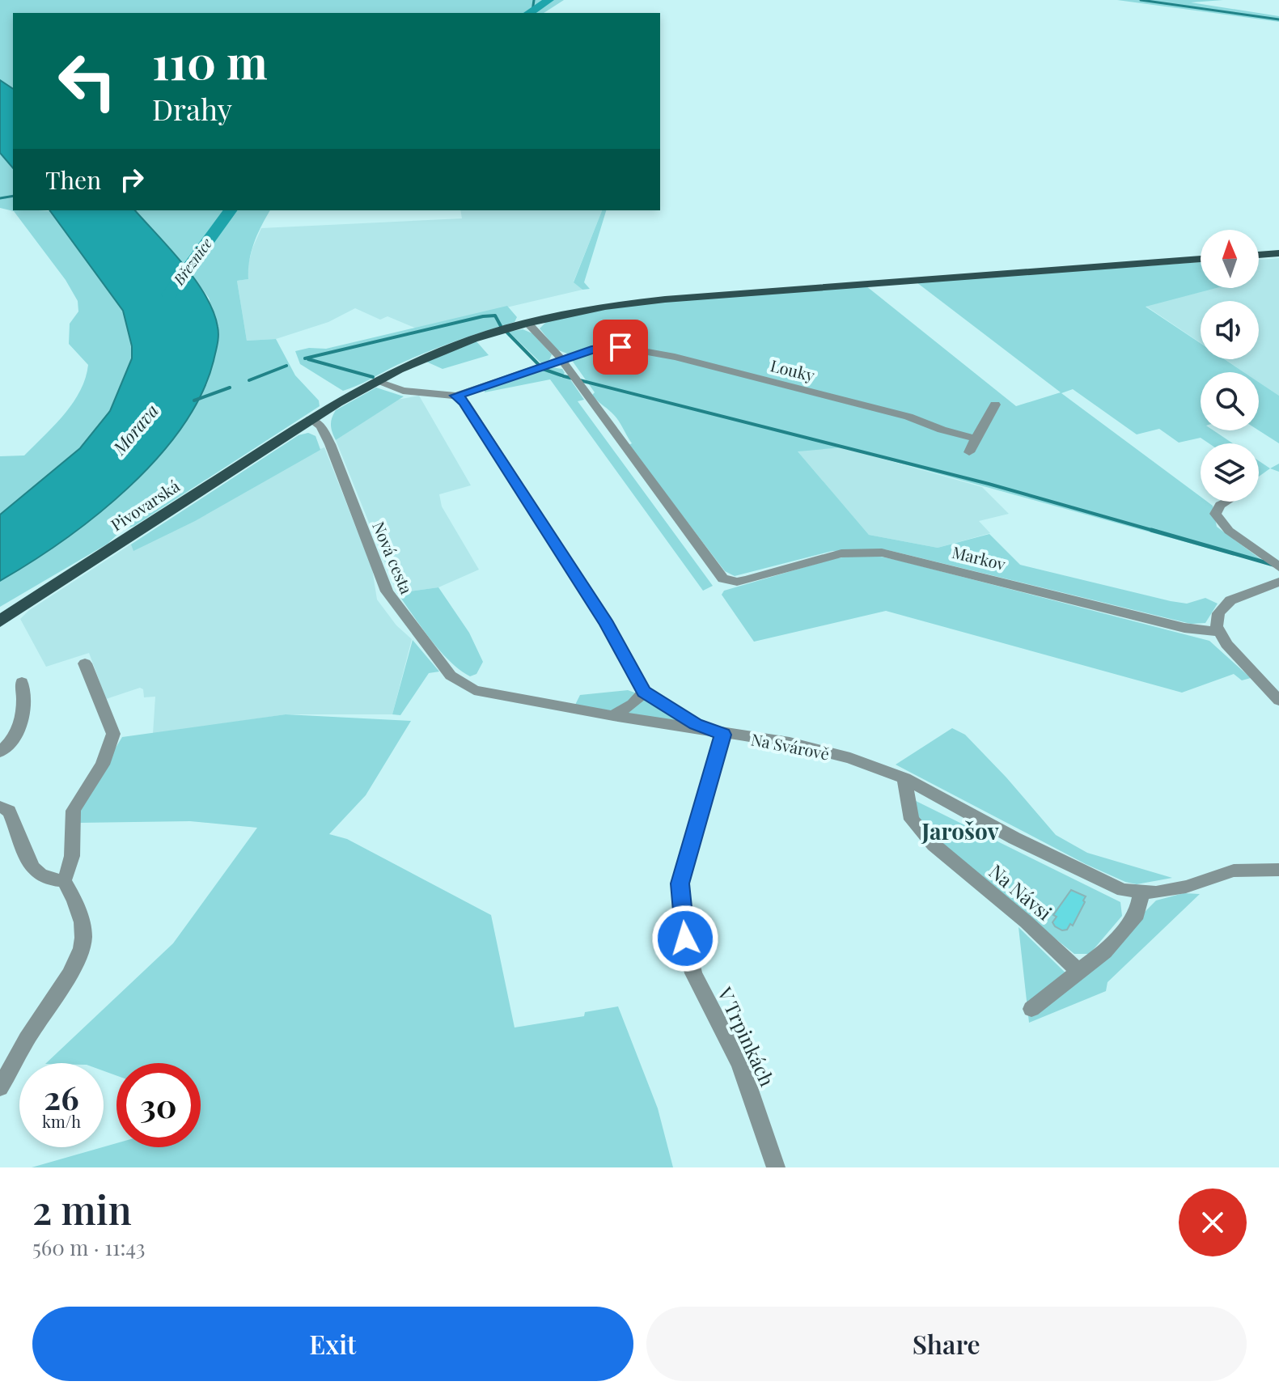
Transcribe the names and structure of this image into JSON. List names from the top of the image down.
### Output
{
  "streets": {
    "main road": ["Pivovarská"],
    "street": [
      "Louky",
      "Nová cesta",
      "Markov",
      "Na Svárově",
      "Na Návsi",
      "V Trpinkách"
    ]
  },
  "crossings": [
    ["Louky", "Pivovarská"],
    ["Louky", "Markov"],
    ["Pivovarská", "Nová cesta"],
    ["Nová cesta", "Na Svárově"],
    ["Na Svárově", "Na Návsi"],
    ["Na Svárově", "V Trpinkách"]
  ],
  "districts": ["Jarošov"],
  "water": ["Březnice", "Morava"],
  "north": "top",
  "page": {
    "turn": ["110 m", "Drahy"],
    "then": "Then",
    "speed": "26 km/h",
    "limit": "30",
    "heading": ["2 min", "560 m · 11:43"],
    "buttons": ["Exit", "Share"]
  }
}
